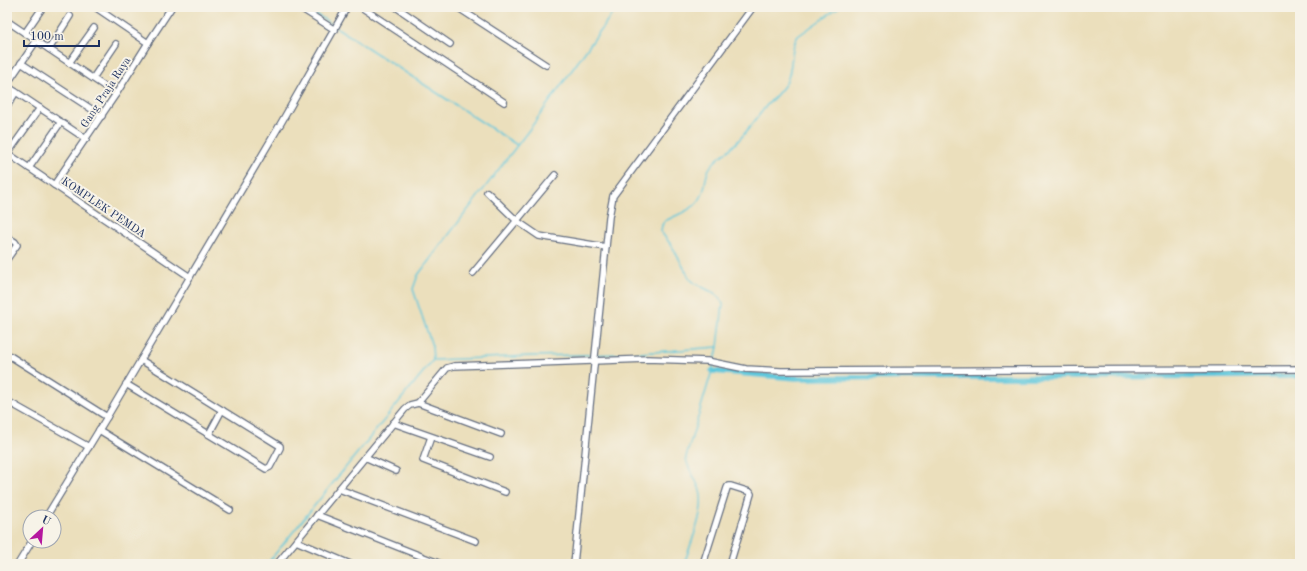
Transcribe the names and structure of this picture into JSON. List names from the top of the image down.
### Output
{
  "streets": {
    "street": ["Gang Praja Raya", "KOMPLEK PEMDA"]
  },
  "crossings": [
    ["Gang Praja Raya", "KOMPLEK PEMDA"]
  ],
  "scale_bar": "100 m",
  "north": "top right"
}
